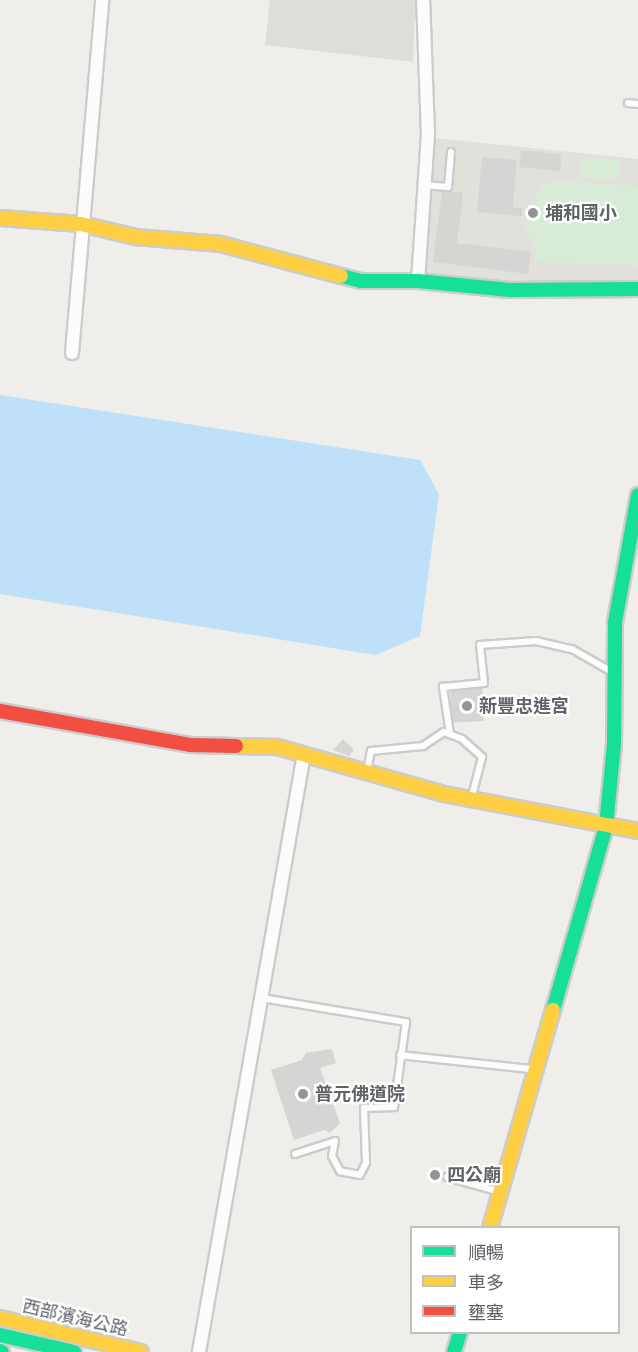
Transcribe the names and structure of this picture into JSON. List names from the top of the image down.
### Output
{
  "streets": {
    "main road": ["西部濱海公路"]
  },
  "places": [
    "埔和國小",
    "新豐忠進宮",
    "普元佛道院",
    "四公廟"
  ],
  "legend": ["順暢", "車多", "壅塞"]
}
